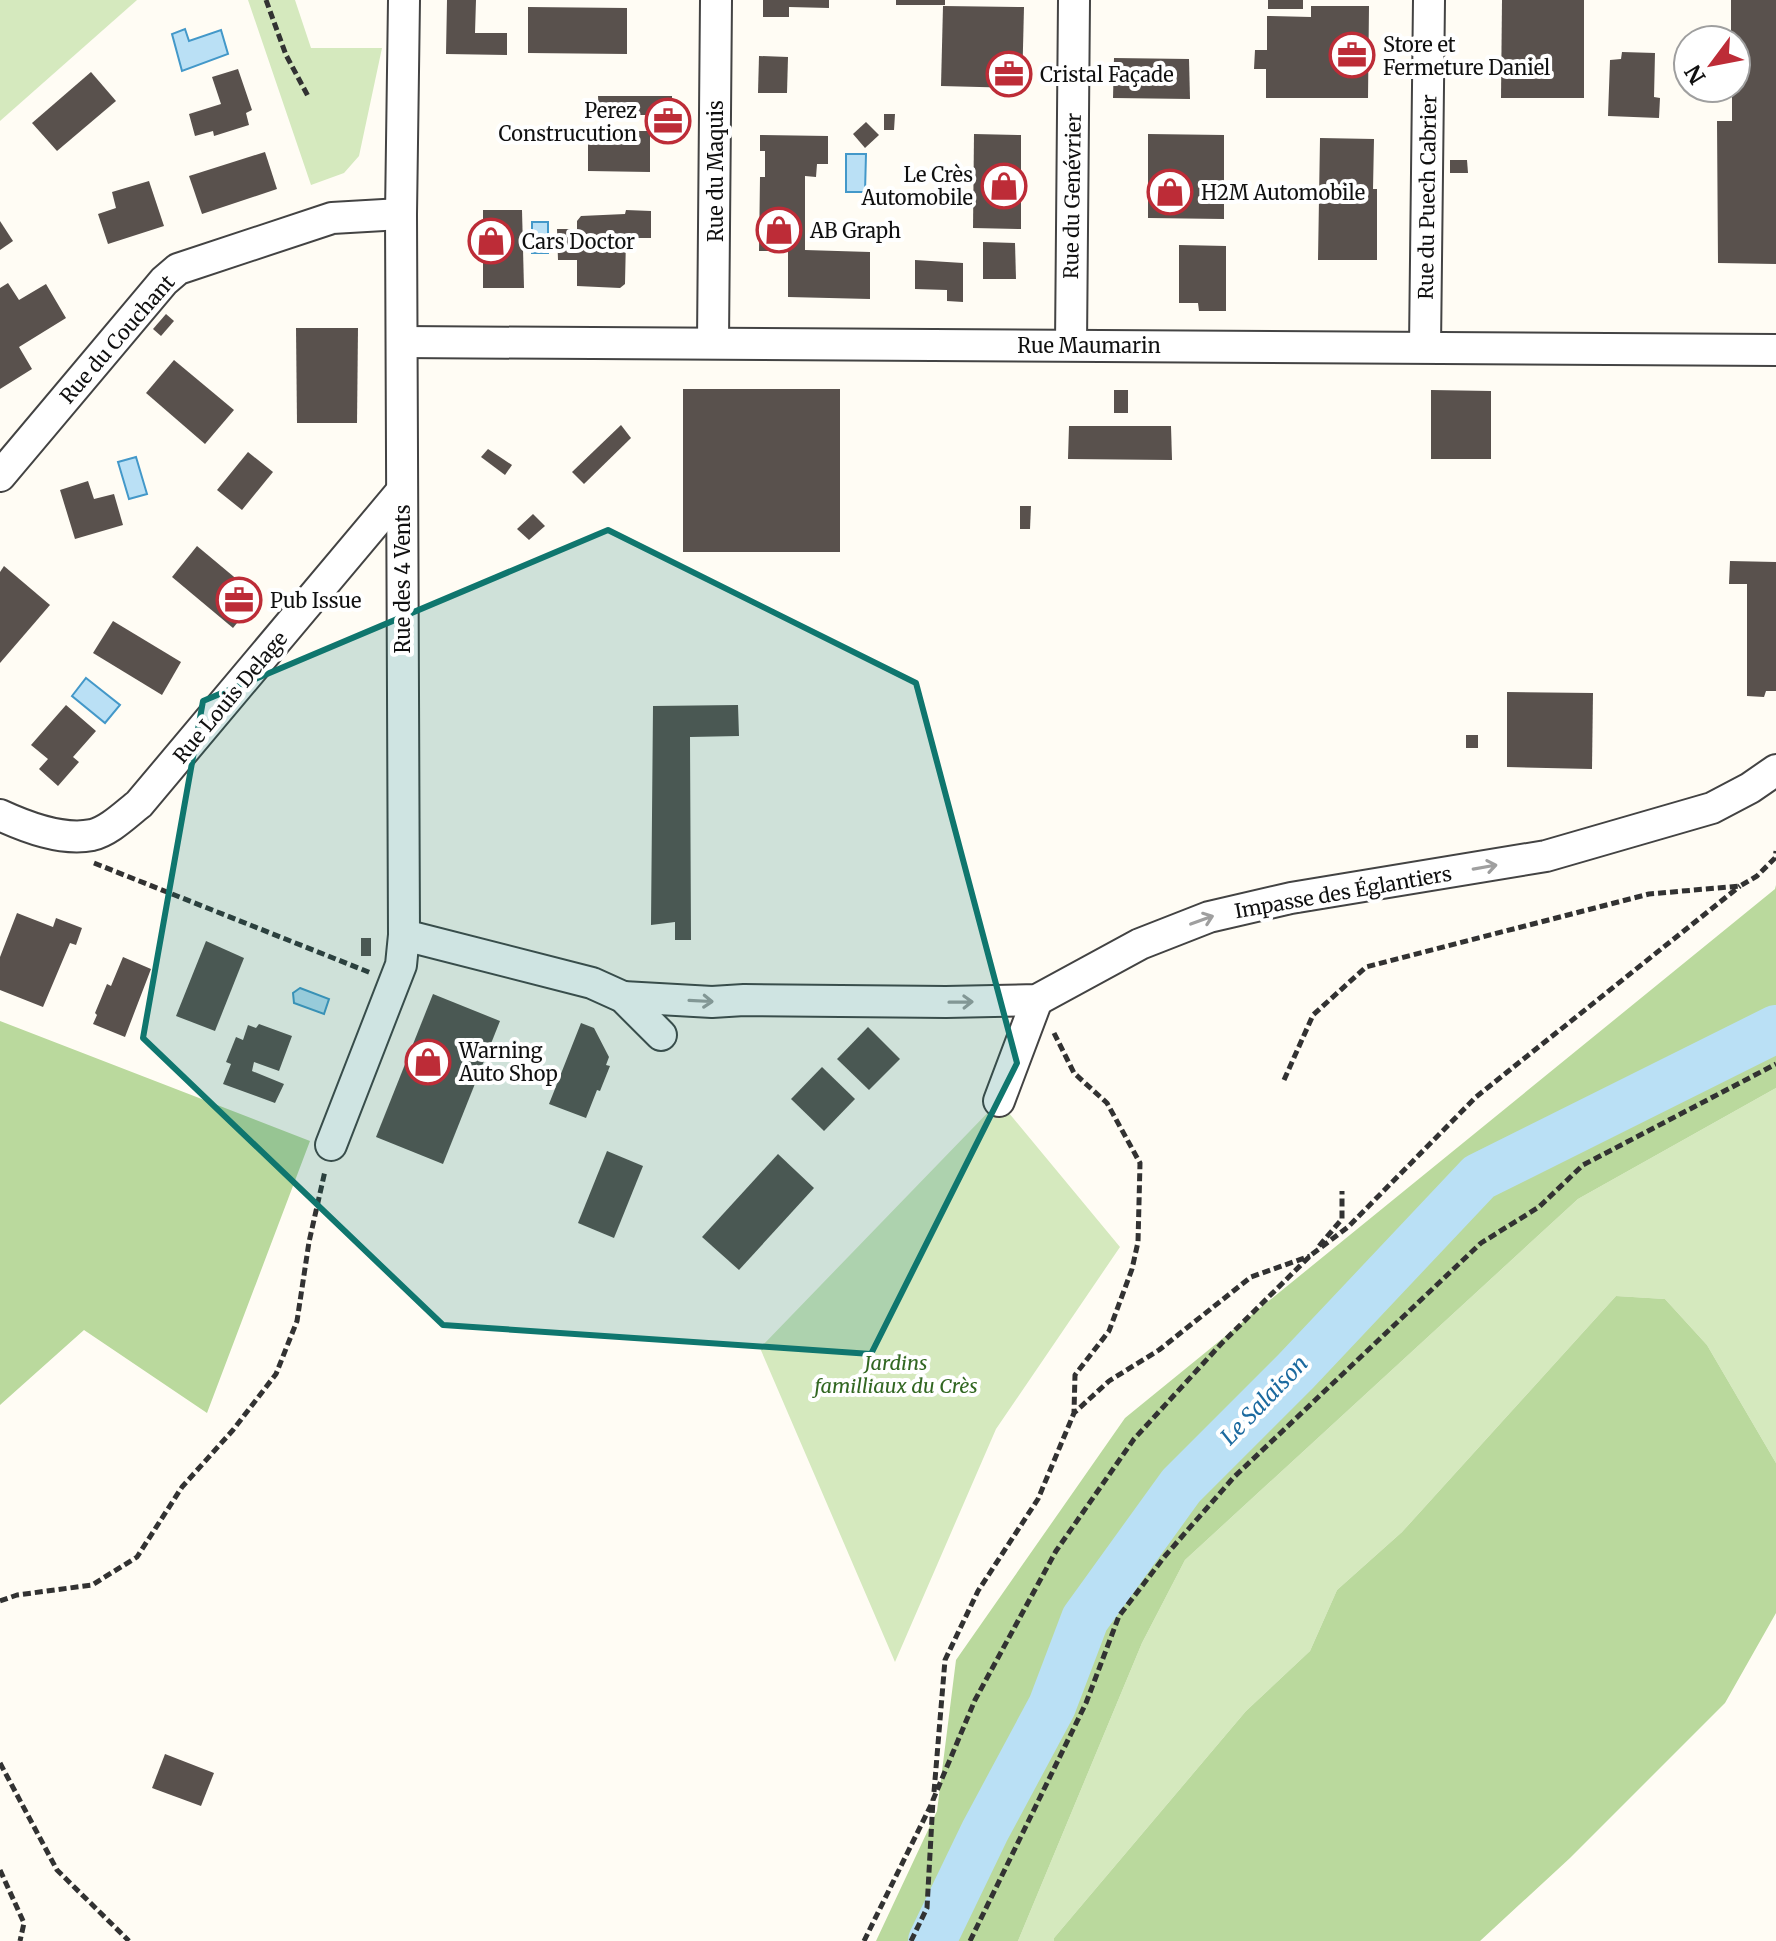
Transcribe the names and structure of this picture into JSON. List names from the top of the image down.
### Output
{
  "streets": {
    "street": [
      "Rue du Maquis",
      "Rue du Genévrier",
      "Rue du Puech Cabrier",
      "Rue du Couchant",
      "Rue Maumarin",
      "Rue des 4 Vents",
      "Rue Louis Delage",
      "Impasse des Églantiers"
    ]
  },
  "crossings": [
    ["Rue du Maquis", "Rue Maumarin"],
    ["Rue du Genévrier", "Rue Maumarin"],
    ["Rue du Puech Cabrier", "Rue Maumarin"],
    ["Rue du Couchant", "Rue des 4 Vents"],
    ["Rue Maumarin", "Rue des 4 Vents"],
    ["Rue des 4 Vents", "Rue Louis Delage"],
    ["Rue des 4 Vents", "Impasse des Églantiers"]
  ],
  "one_way": ["Impasse des Églantiers"],
  "water": ["Le Salaison"],
  "parks": ["Jardins familliaux du Crès"],
  "places": {
    "office": [
      "Store et Fermeture Daniel",
      "Cristal Façade",
      "Perez Construcution",
      "Pub Issue"
    ],
    "shop": [
      "Le Crès Automobile",
      "H2M Automobile",
      "AB Graph",
      "Cars Doctor",
      "Warning Auto Shop"
    ]
  },
  "north": "bottom left"
}
